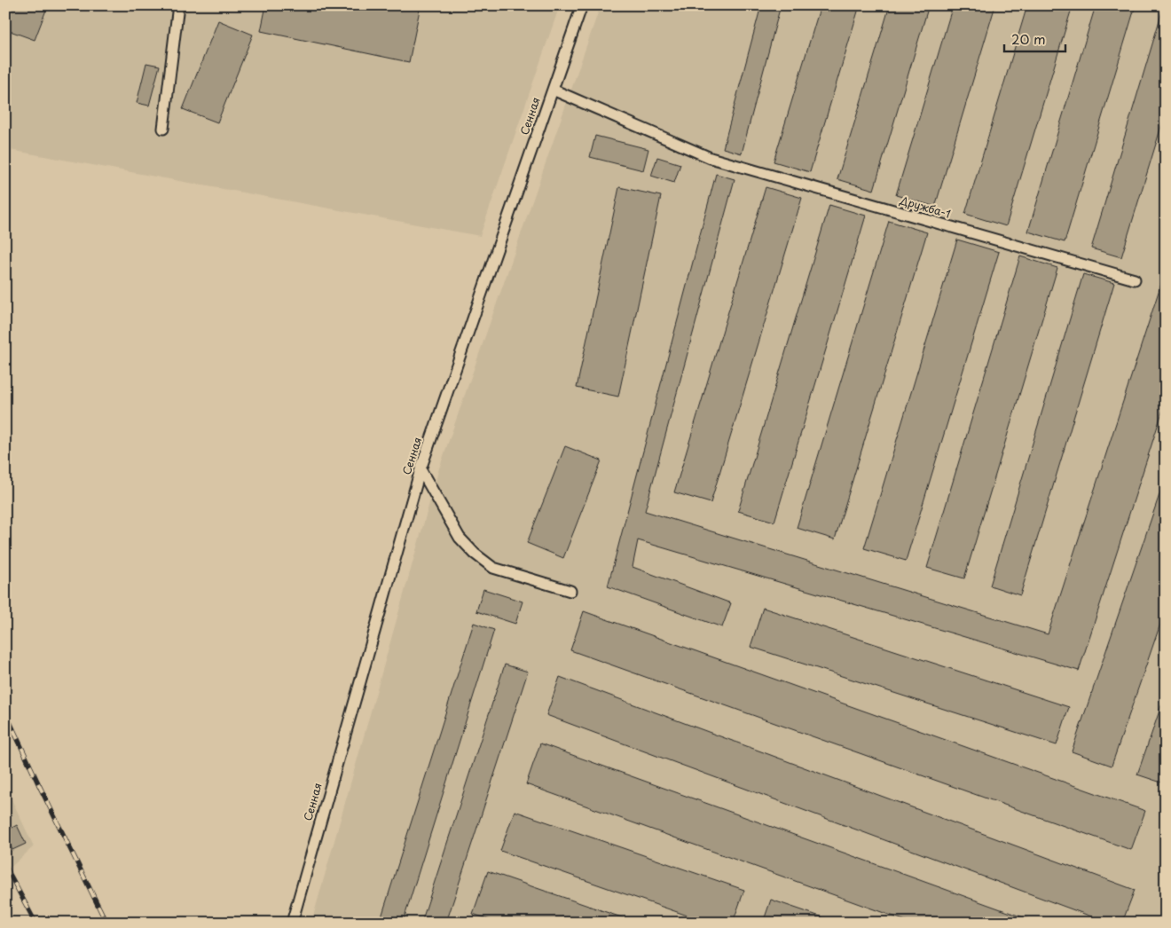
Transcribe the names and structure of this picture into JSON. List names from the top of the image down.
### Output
{
  "streets": {
    "lane": ["Сенная", "Дружба-1"]
  },
  "crossings": [
    ["Сенная", "Дружба-1"]
  ],
  "scale_bar": "20 m"
}
